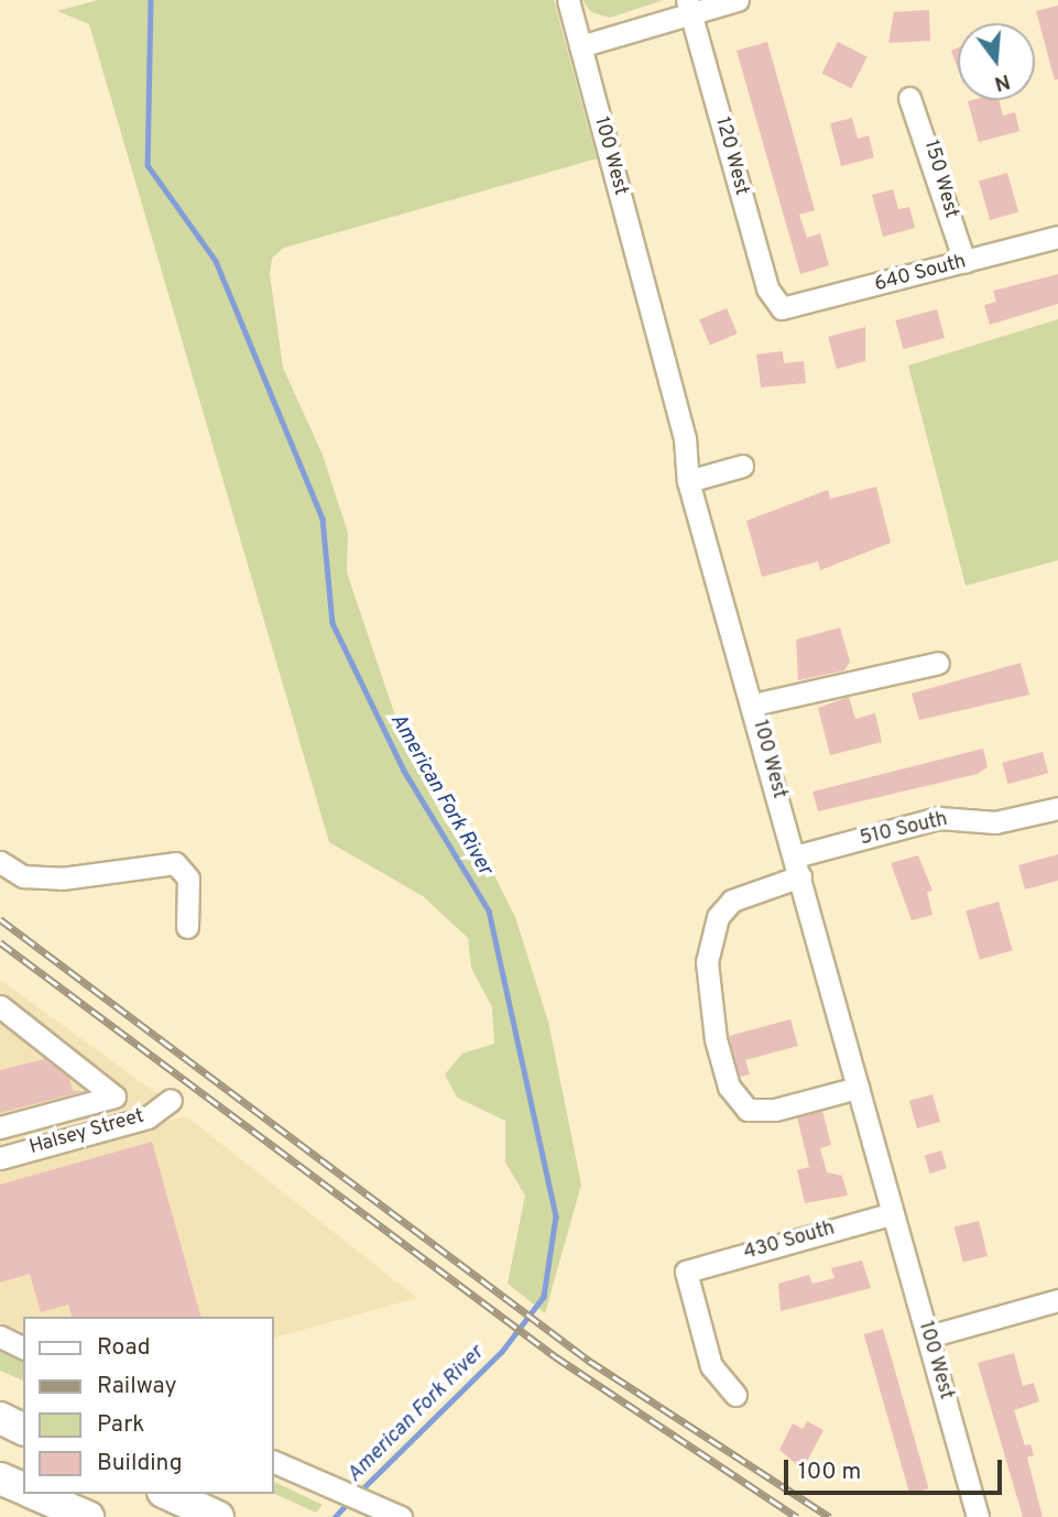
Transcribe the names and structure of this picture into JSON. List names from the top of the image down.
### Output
{
  "streets": {
    "street": [
      "100 West",
      "120 West",
      "150 West",
      "640 South",
      "510 South",
      "Halsey Street",
      "430 South"
    ]
  },
  "crossings": [
    ["100 West", "510 South"],
    ["100 West", "430 South"],
    ["120 West", "640 South"],
    ["150 West", "640 South"]
  ],
  "water": ["American Fork River"],
  "legend": [
    "Road",
    "Railway",
    "Park",
    "Building"
  ],
  "scale_bar": "100 m",
  "north": "bottom"
}
